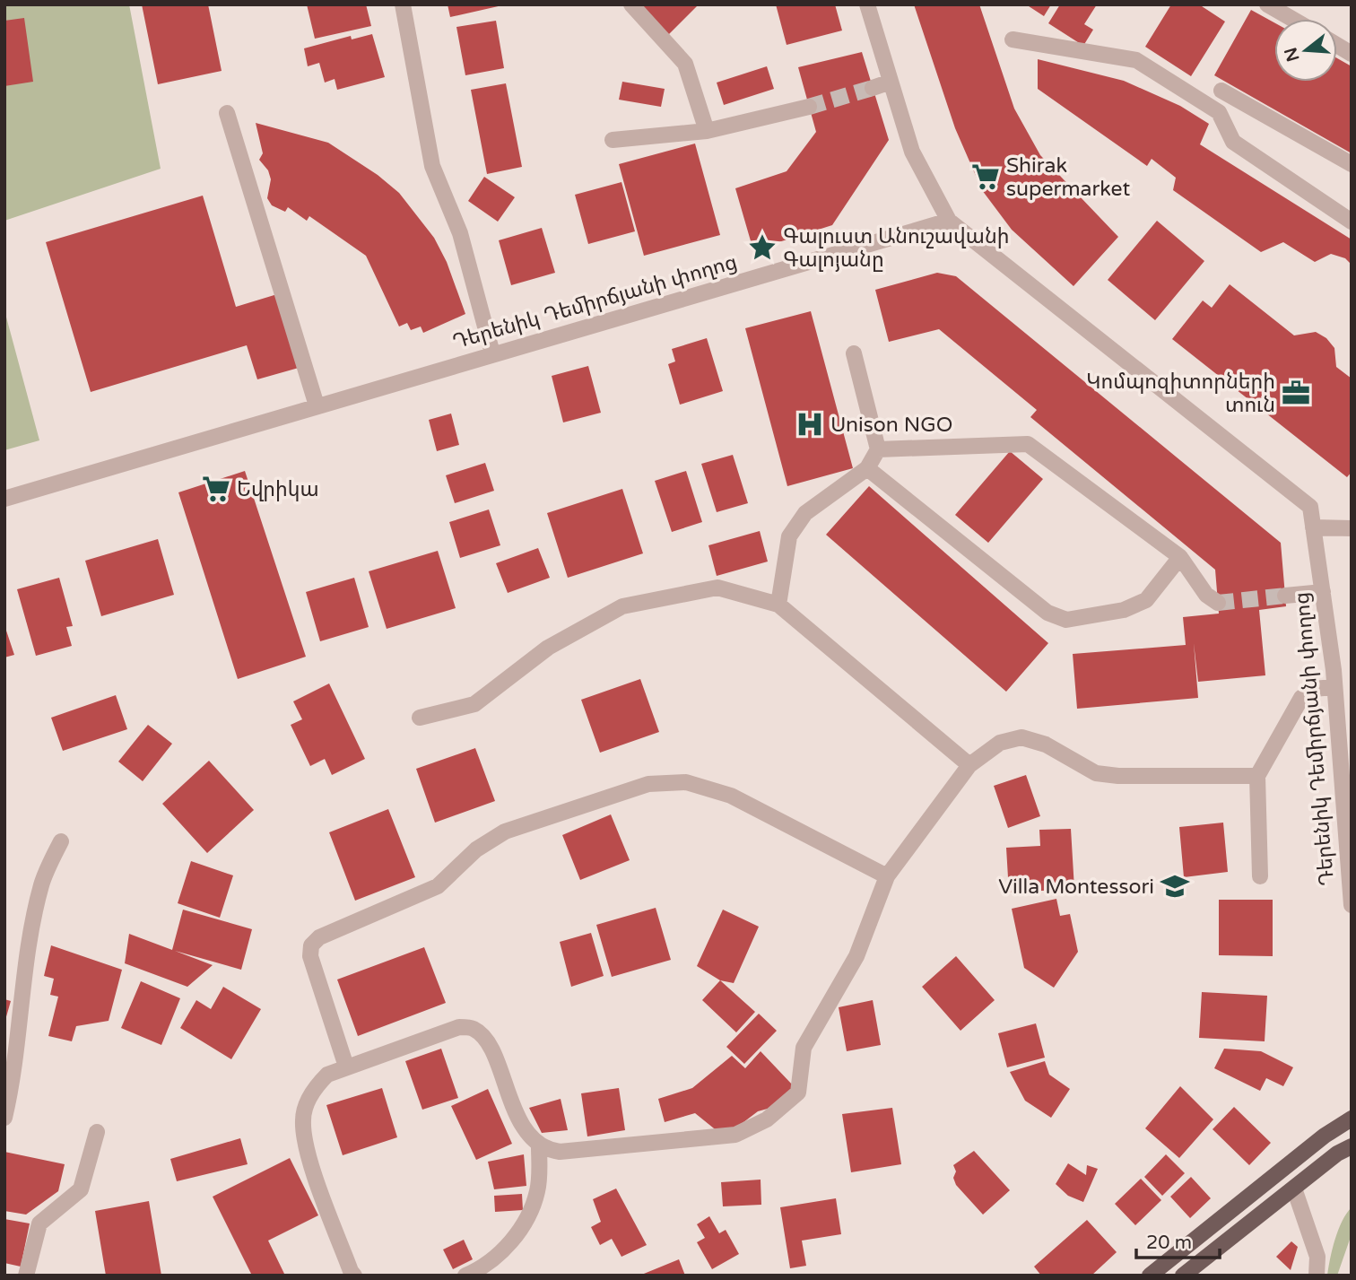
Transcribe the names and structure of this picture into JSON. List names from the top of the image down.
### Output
{
  "streets": {
    "street": ["Դերենիկ Դեմիրճյանի փողոց"]
  },
  "places": {
    "supermarket": ["Shirak supermarket", "Եվրիկա"],
    "place": ["Գալուստ Անուշավանի Գալոյանը"],
    "office": ["Կոմպոզիտորների տուն"],
    "hospital": ["Unison NGO"],
    "school or university": ["Villa Montessori"]
  },
  "scale_bar": "20 m",
  "north": "left"
}
